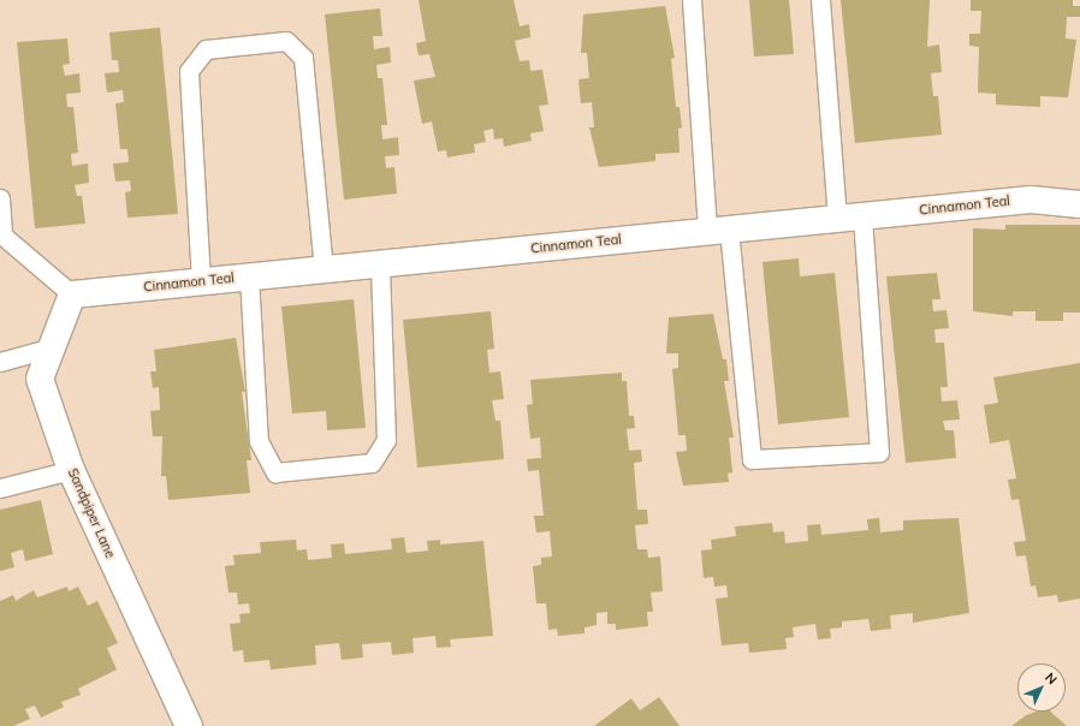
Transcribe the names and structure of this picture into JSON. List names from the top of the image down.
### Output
{
  "streets": {
    "street": ["Cinnamon Teal", "Sandpiper Lane"]
  },
  "crossings": [
    ["Cinnamon Teal", "Sandpiper Lane"]
  ],
  "north": "top right"
}
